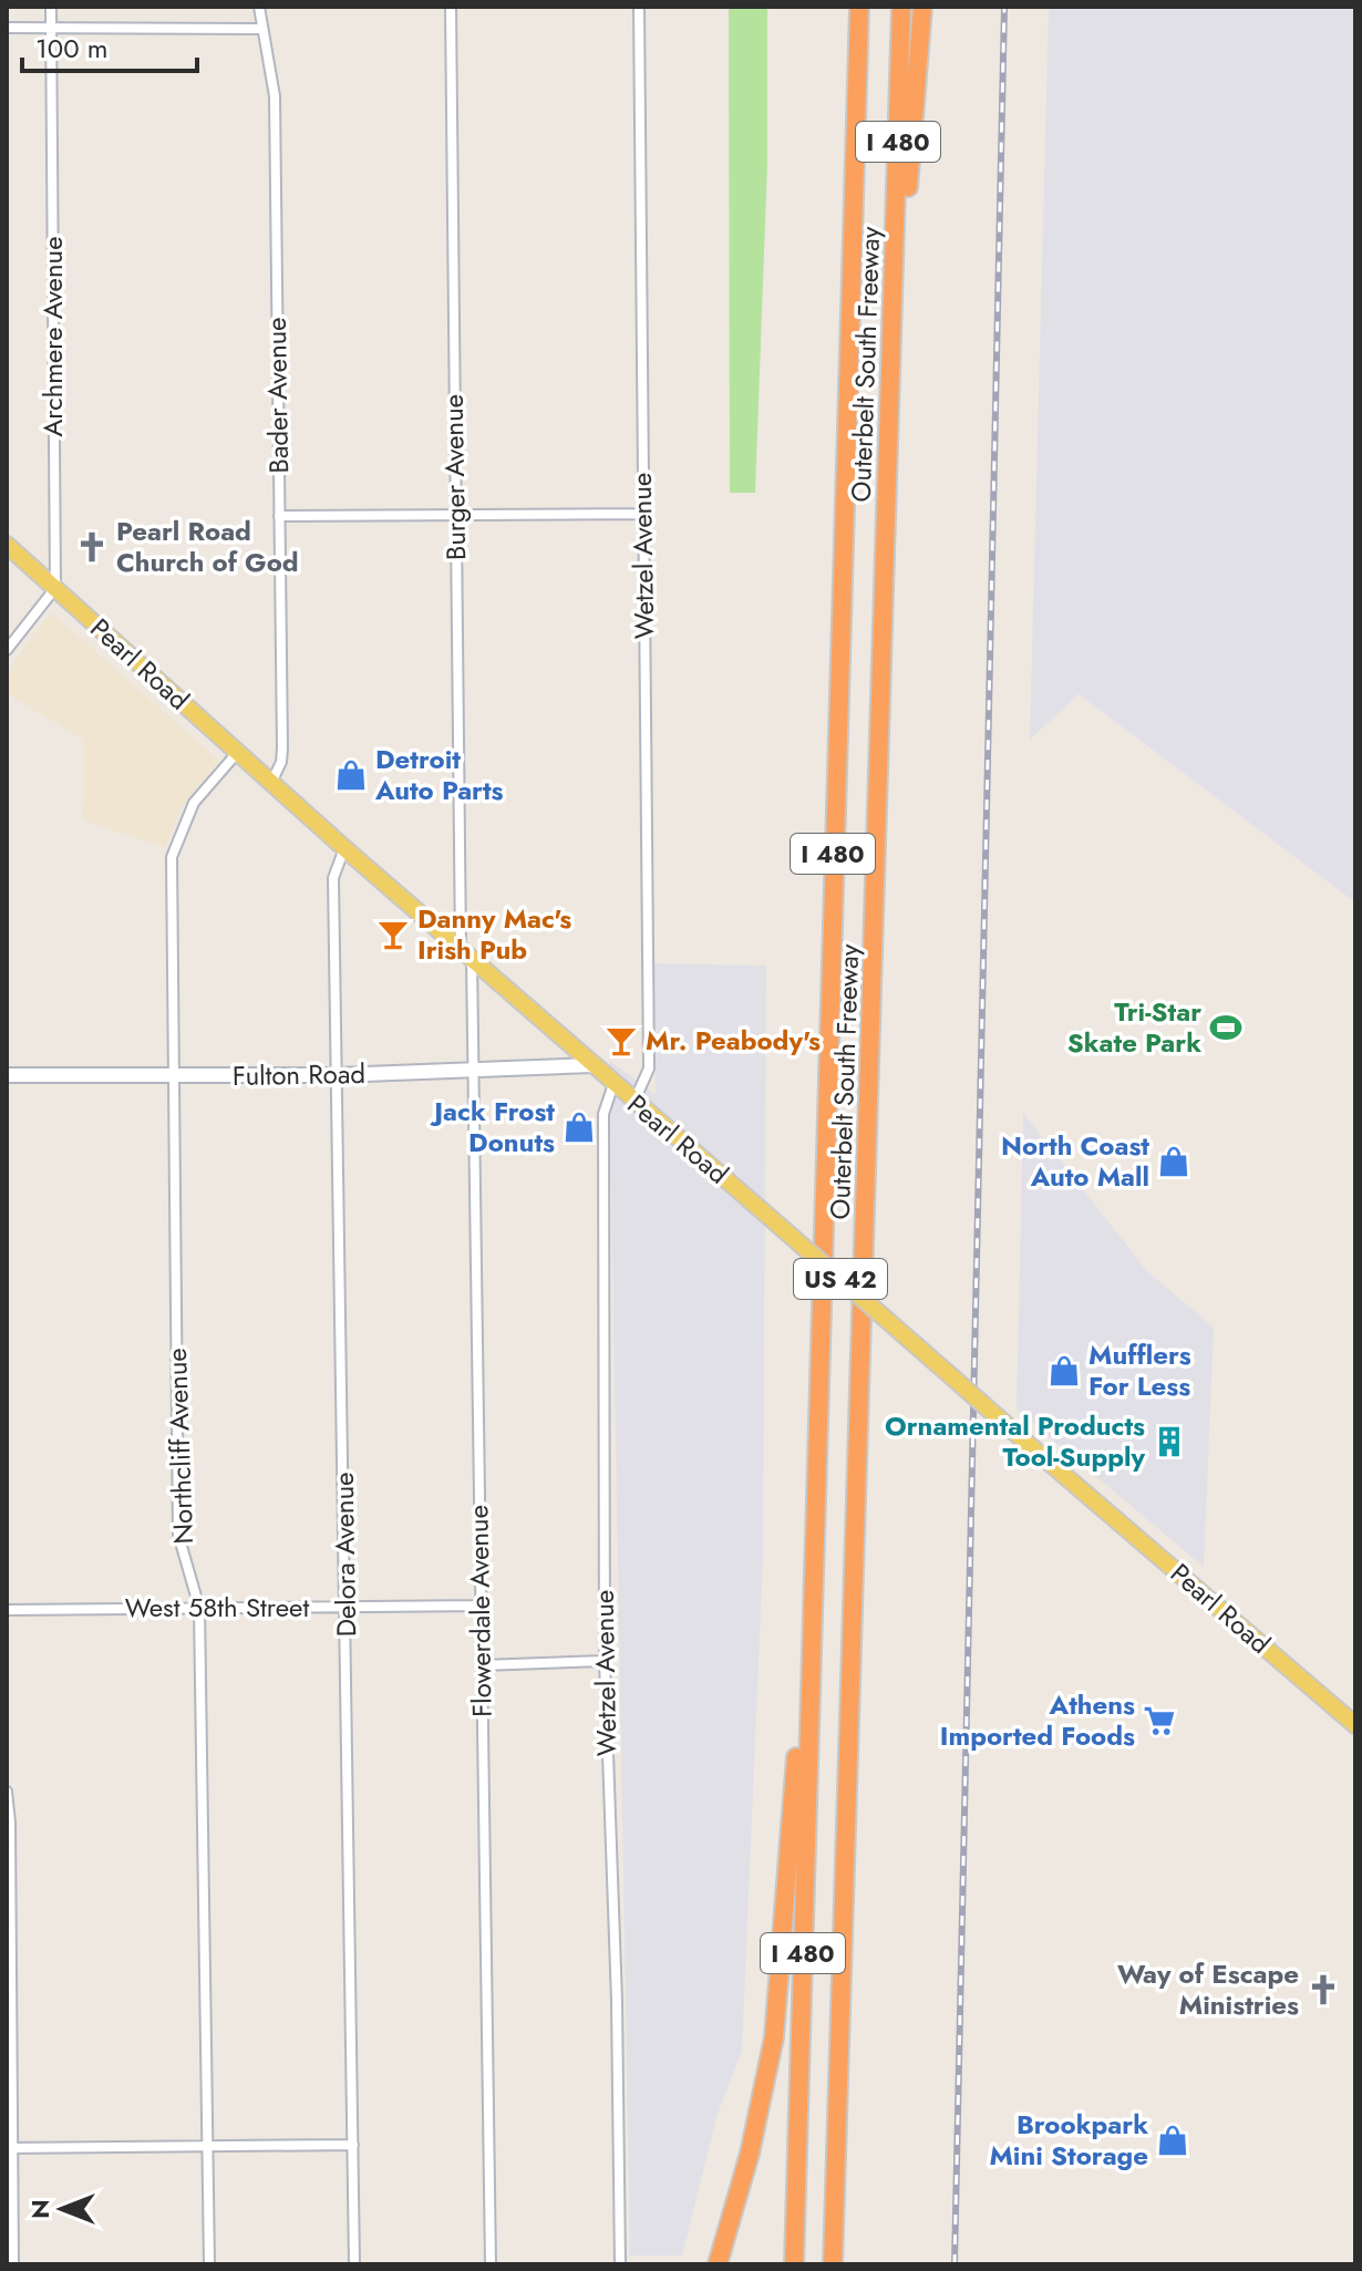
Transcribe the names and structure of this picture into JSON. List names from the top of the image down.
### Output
{
  "streets": {
    "highway": ["I 480", "Outerbelt South Freeway"],
    "main road": ["Pearl Road", "Fulton Road", "US 42"],
    "street": [
      "Archmere Avenue",
      "Bader Avenue",
      "Burger Avenue",
      "Wetzel Avenue",
      "Northcliff Avenue",
      "Delora Avenue",
      "West 58th Street",
      "Flowerdale Avenue"
    ]
  },
  "crossings": [
    ["Archmere Avenue", "Pearl Road"],
    ["Bader Avenue", "Pearl Road"],
    ["Burger Avenue", "Pearl Road"],
    ["Burger Avenue", "Flowerdale Avenue"],
    ["Wetzel Avenue", "Pearl Road"],
    ["Pearl Road", "Fulton Road"],
    ["Pearl Road", "Northcliff Avenue"],
    ["Pearl Road", "Delora Avenue"],
    ["Pearl Road", "Flowerdale Avenue"],
    ["Fulton Road", "Northcliff Avenue"],
    ["Fulton Road", "Delora Avenue"],
    ["Fulton Road", "Flowerdale Avenue"],
    ["Northcliff Avenue", "West 58th Street"],
    ["Delora Avenue", "West 58th Street"],
    ["West 58th Street", "Flowerdale Avenue"]
  ],
  "places": {
    "church": ["Pearl Road Church of God", "Way of Escape Ministries"],
    "shop": [
      "Detroit Auto Parts",
      "Jack Frost Donuts",
      "North Coast Auto Mall",
      "Mufflers For Less",
      "Brookpark Mini Storage"
    ],
    "bar": ["Danny Mac's Irish Pub", "Mr. Peabody's"],
    "sports": ["Tri-Star Skate Park"],
    "building": ["Ornamental Products Tool-Supply"],
    "supermarket": ["Athens Imported Foods"]
  },
  "scale_bar": "100 m",
  "north": "left"
}
